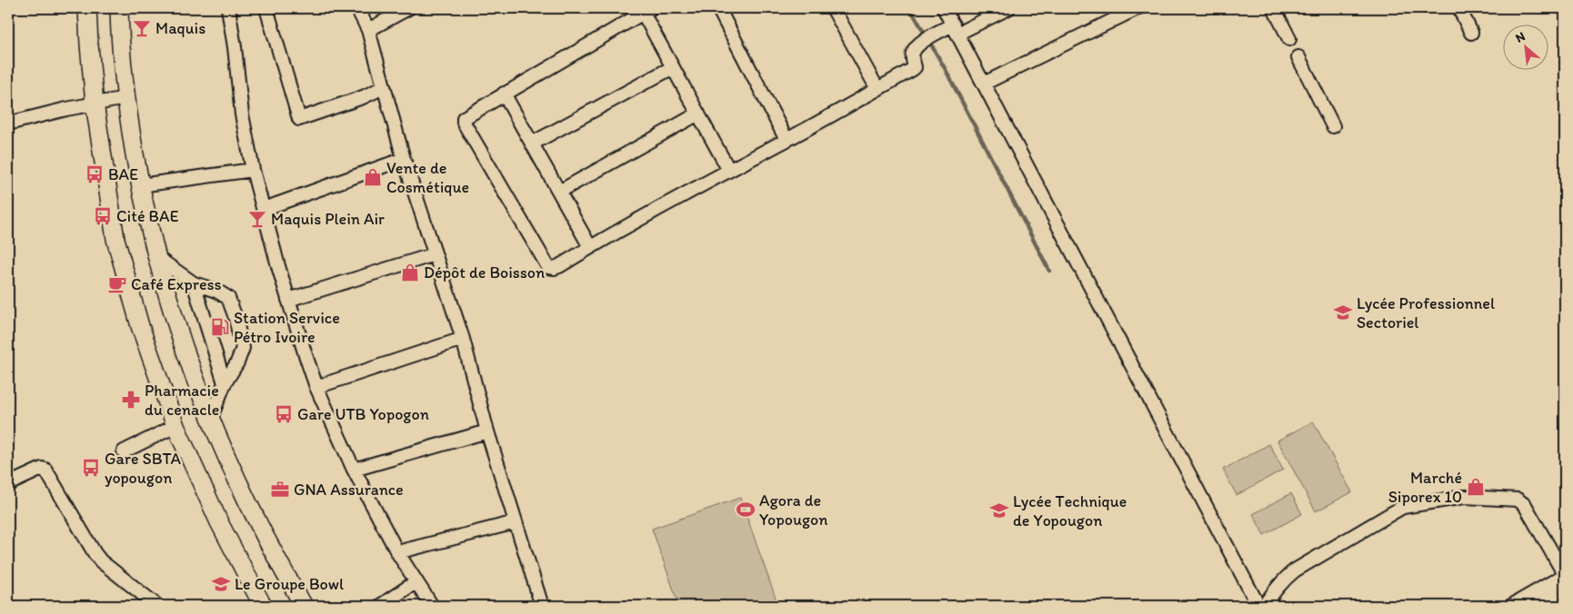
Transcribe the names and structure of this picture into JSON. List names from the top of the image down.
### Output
{
  "places": {
    "bar": ["Maquis", "Maquis Plein Air"],
    "bus stop": [
      "BAE",
      "Cité BAE",
      "Gare UTB Yopogon",
      "Gare SBTA yopougon"
    ],
    "shop": ["Vente de Cosmétique", "Dépôt de Boisson", "Marché Siporex 10"],
    "cafe": ["Café Express"],
    "school or university": ["Lycée Professionnel Sectoriel", "Lycée Technique de Yopougon", "Le Groupe Bowl"],
    "fuel station": ["Station Service Pétro Ivoire"],
    "pharmacy": ["Pharmacie du cenacle"],
    "office": ["GNA Assurance"],
    "sports": ["Agora de Yopougon"]
  },
  "north": "top left"
}
